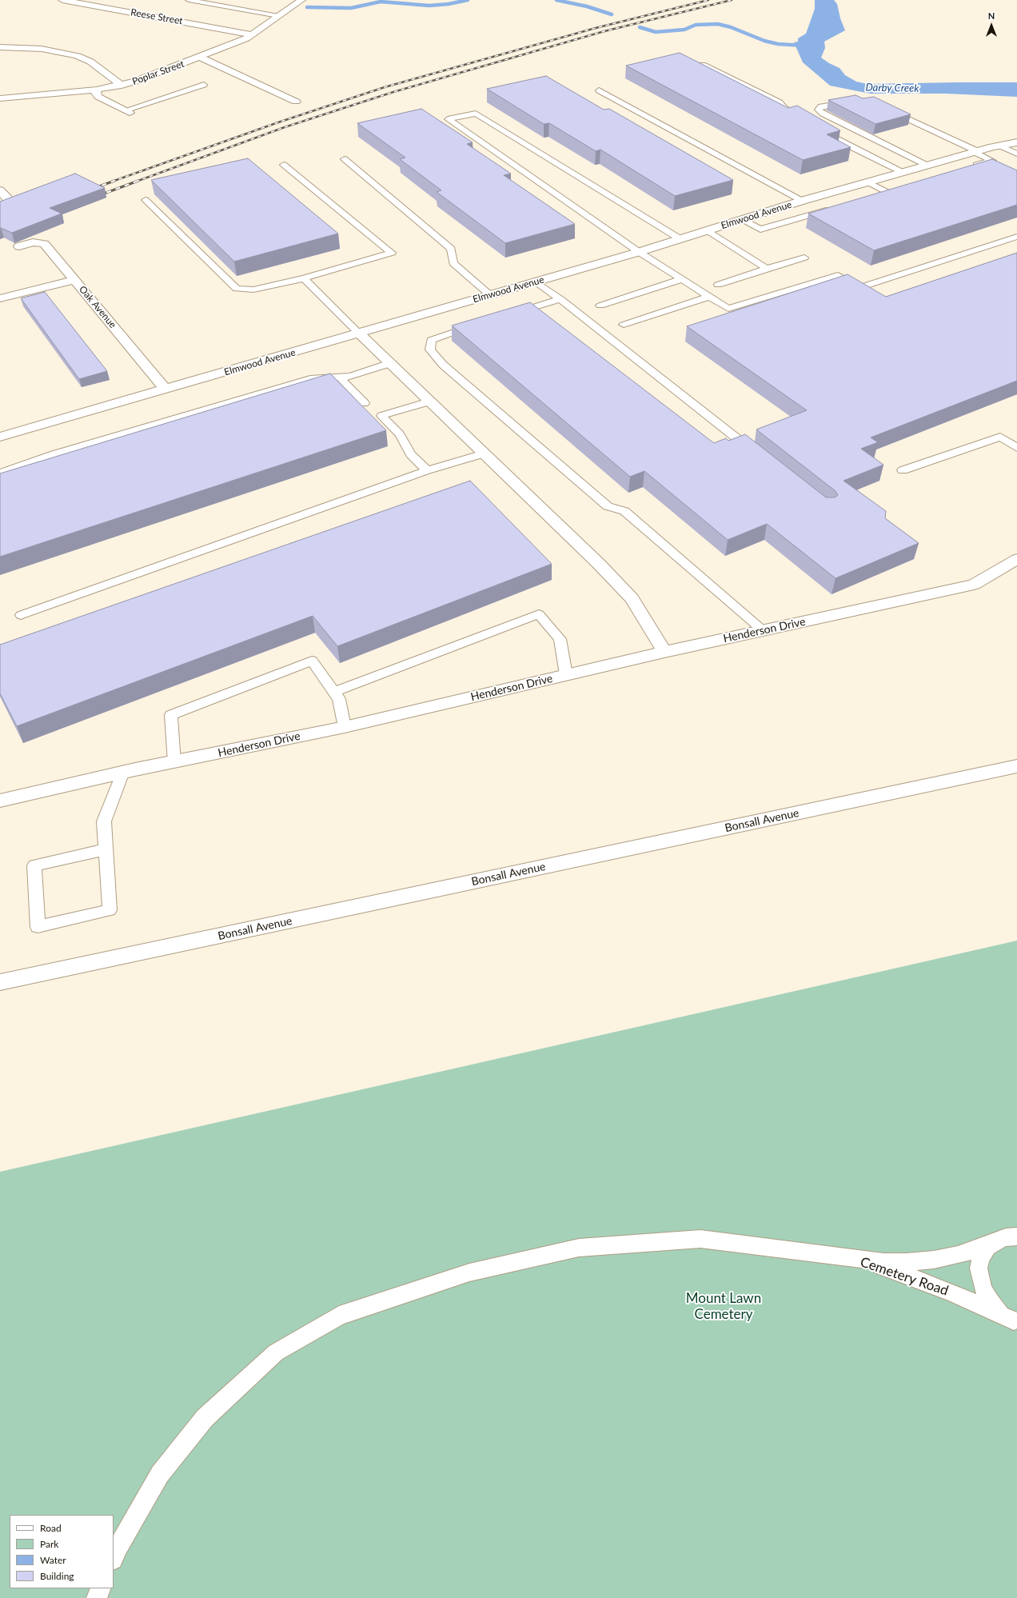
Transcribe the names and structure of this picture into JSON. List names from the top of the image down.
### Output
{
  "streets": {
    "street": [
      "Reese Street",
      "Poplar Street",
      "Elmwood Avenue",
      "Oak Avenue",
      "Henderson Drive",
      "Bonsall Avenue"
    ],
    "lane": ["Cemetery Road"]
  },
  "crossings": [
    ["Reese Street", "Poplar Street"],
    ["Elmwood Avenue", "Oak Avenue"]
  ],
  "water": ["Darby Creek"],
  "parks": ["Mount Lawn Cemetery"],
  "legend": [
    "Road",
    "Park",
    "Water",
    "Building"
  ],
  "north": "top"
}
